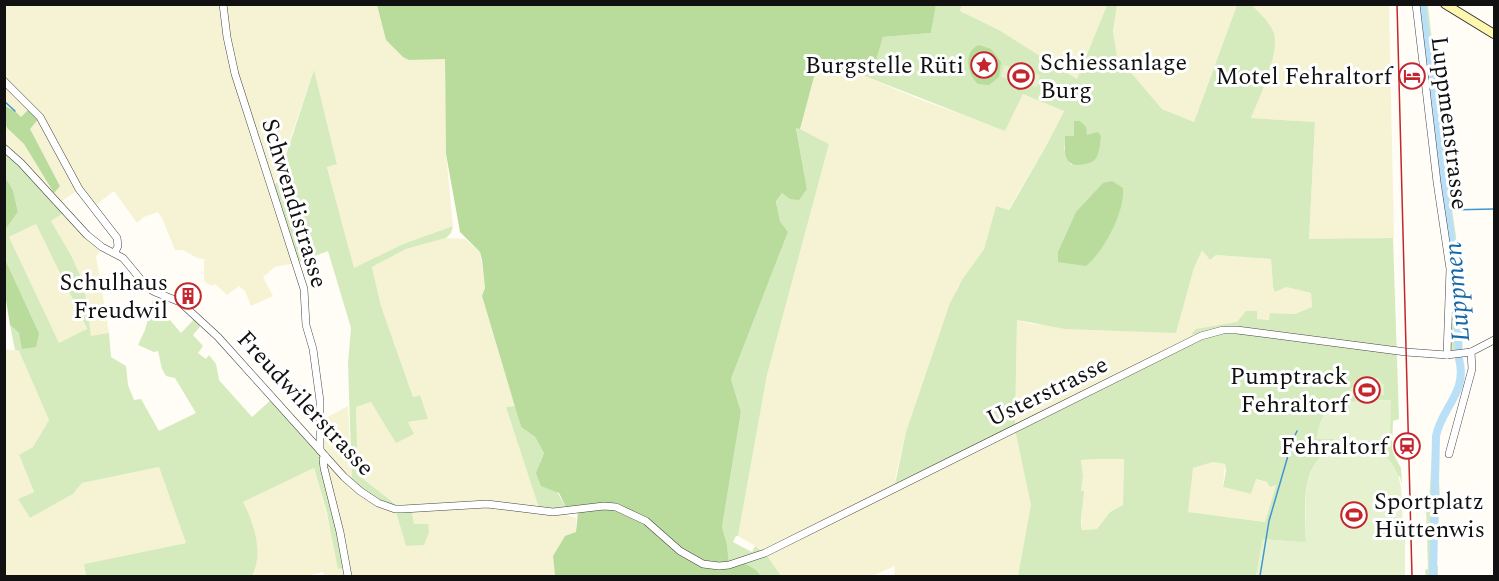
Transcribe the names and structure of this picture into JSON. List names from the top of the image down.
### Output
{
  "streets": {
    "street": [
      "Luppmenstrasse",
      "Schwendistrasse",
      "Usterstrasse",
      "Freudwilerstrasse"
    ]
  },
  "crossings": [
    ["Luppmenstrasse", "Usterstrasse"],
    ["Schwendistrasse", "Freudwilerstrasse"],
    ["Usterstrasse", "Freudwilerstrasse"]
  ],
  "water": ["Luppmen"],
  "places": {
    "place": ["Burgstelle Rüti"],
    "sports": ["Schiessanlage Burg", "Pumptrack Fehraltorf", "Sportplatz Hüttenwis"],
    "hotel": ["Motel Fehraltorf"],
    "building": ["Schulhaus Freudwil"],
    "station": ["Fehraltorf"]
  }
}
